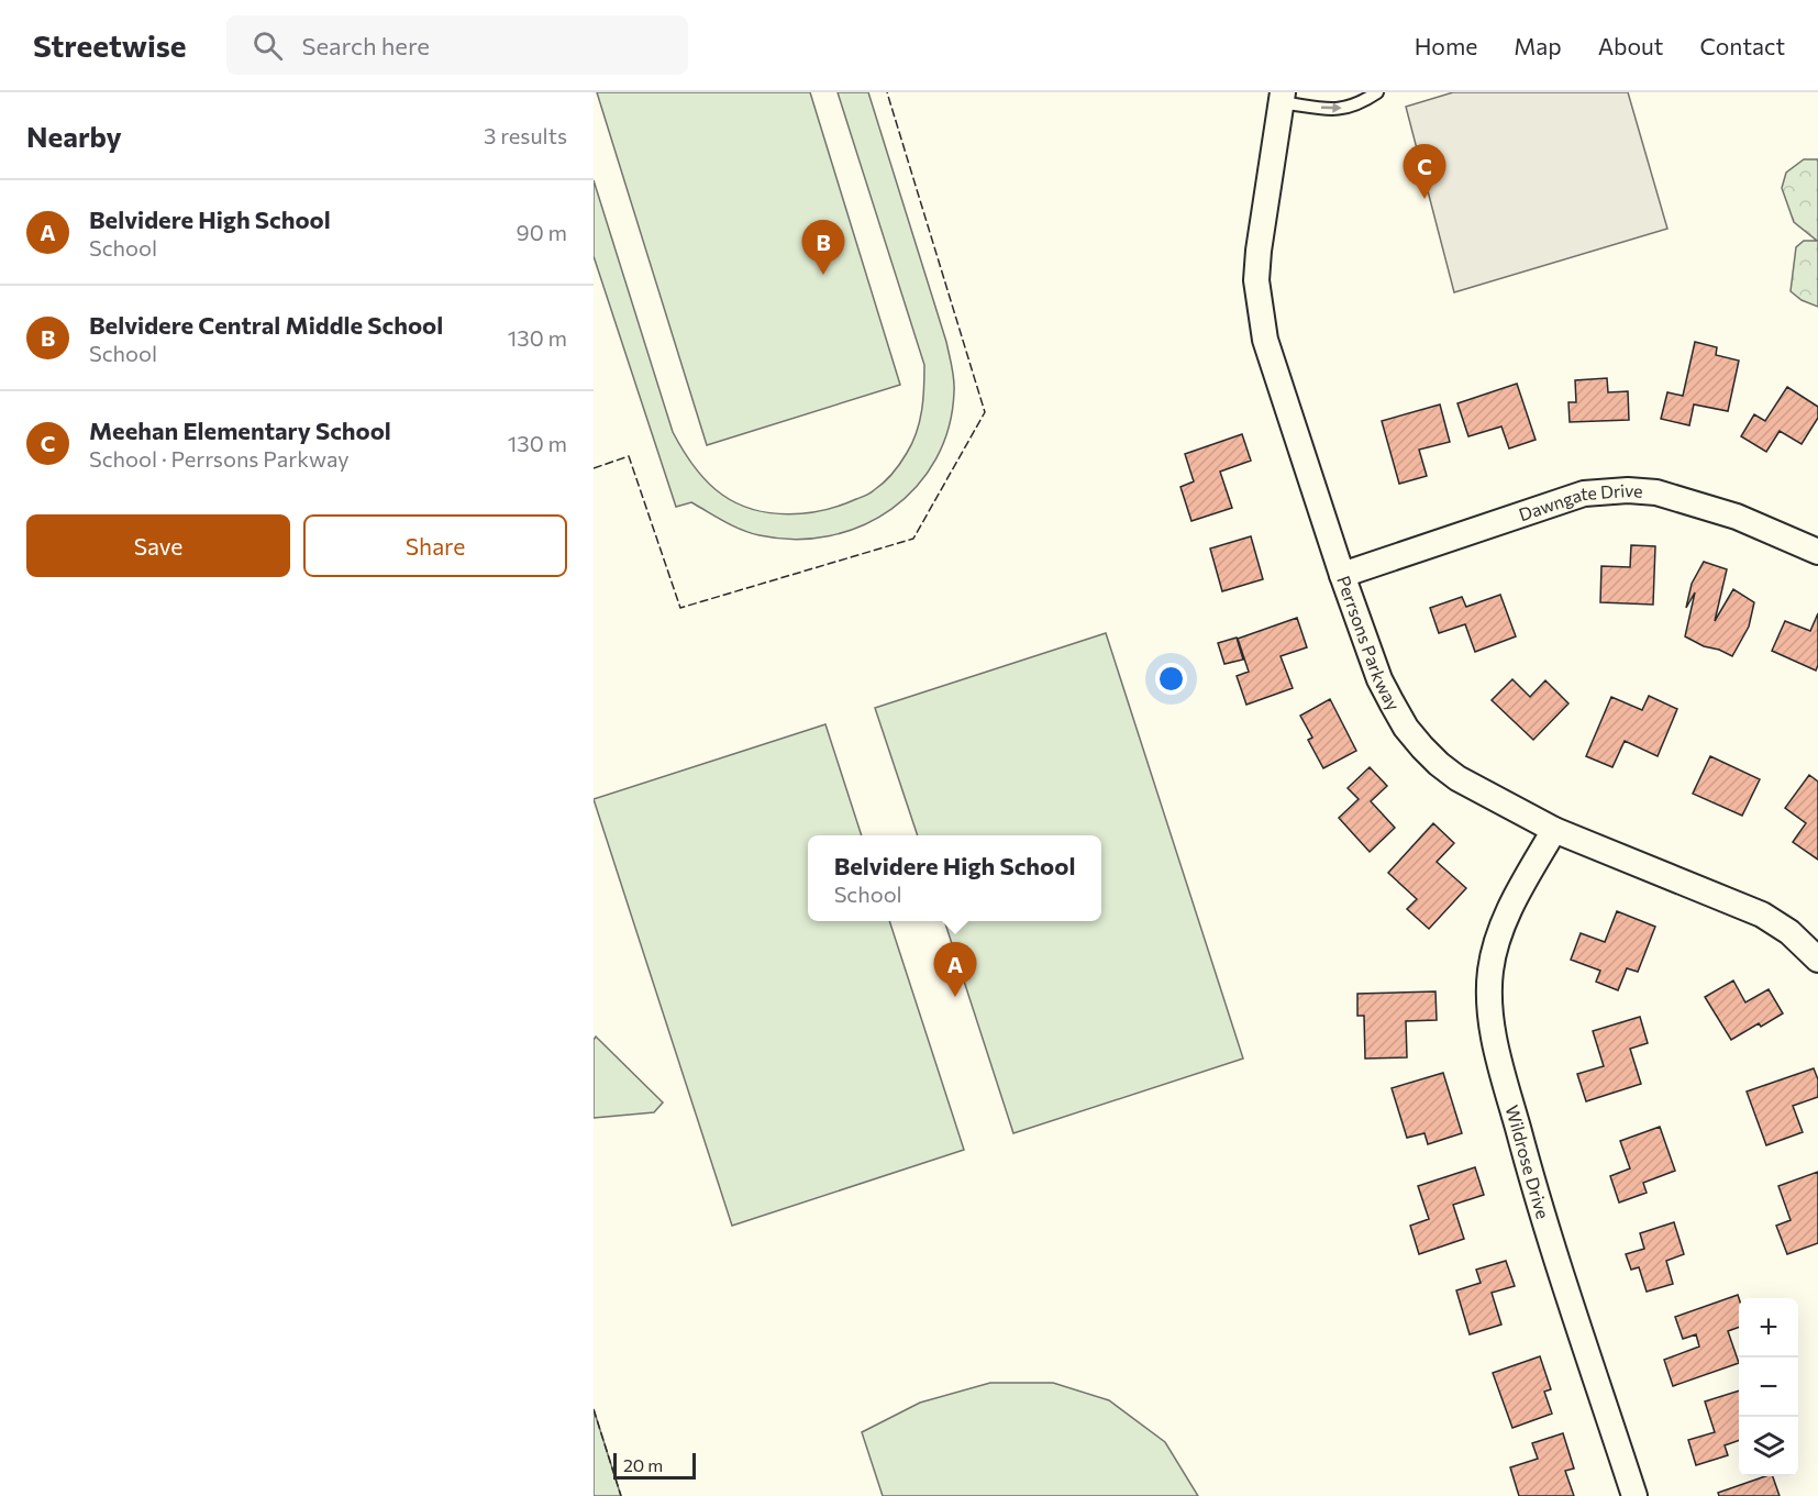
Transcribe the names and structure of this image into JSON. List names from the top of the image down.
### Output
{
  "streets": {
    "street": ["Dawngate Drive", "Perrsons Parkway", "Wildrose Drive"]
  },
  "crossings": [
    ["Dawngate Drive", "Perrsons Parkway"],
    ["Perrsons Parkway", "Wildrose Drive"]
  ],
  "scale_bar": "20 m",
  "page": {
    "header": "Streetwise",
    "search": "Search here",
    "nav": [
      "Home",
      "Map",
      "About",
      "Contact"
    ],
    "heading": ["Nearby", "3 results"],
    "pins": ["C", "B", "A"],
    "list": [
      {
        "mark": "A",
        "name": "Belvidere High School",
        "note": "School",
        "value": "90 m"
      },
      {
        "mark": "B",
        "name": "Belvidere Central Middle School",
        "note": "School",
        "value": "130 m"
      },
      {
        "mark": "C",
        "name": "Meehan Elementary School",
        "note": "School · Perrsons Parkway",
        "value": "130 m"
      }
    ],
    "buttons": ["Save", "Share"],
    "popup": ["Belvidere High School", "School"],
    "map_buttons": ["+", "−"],
    "scale": "20 m"
  }
}
